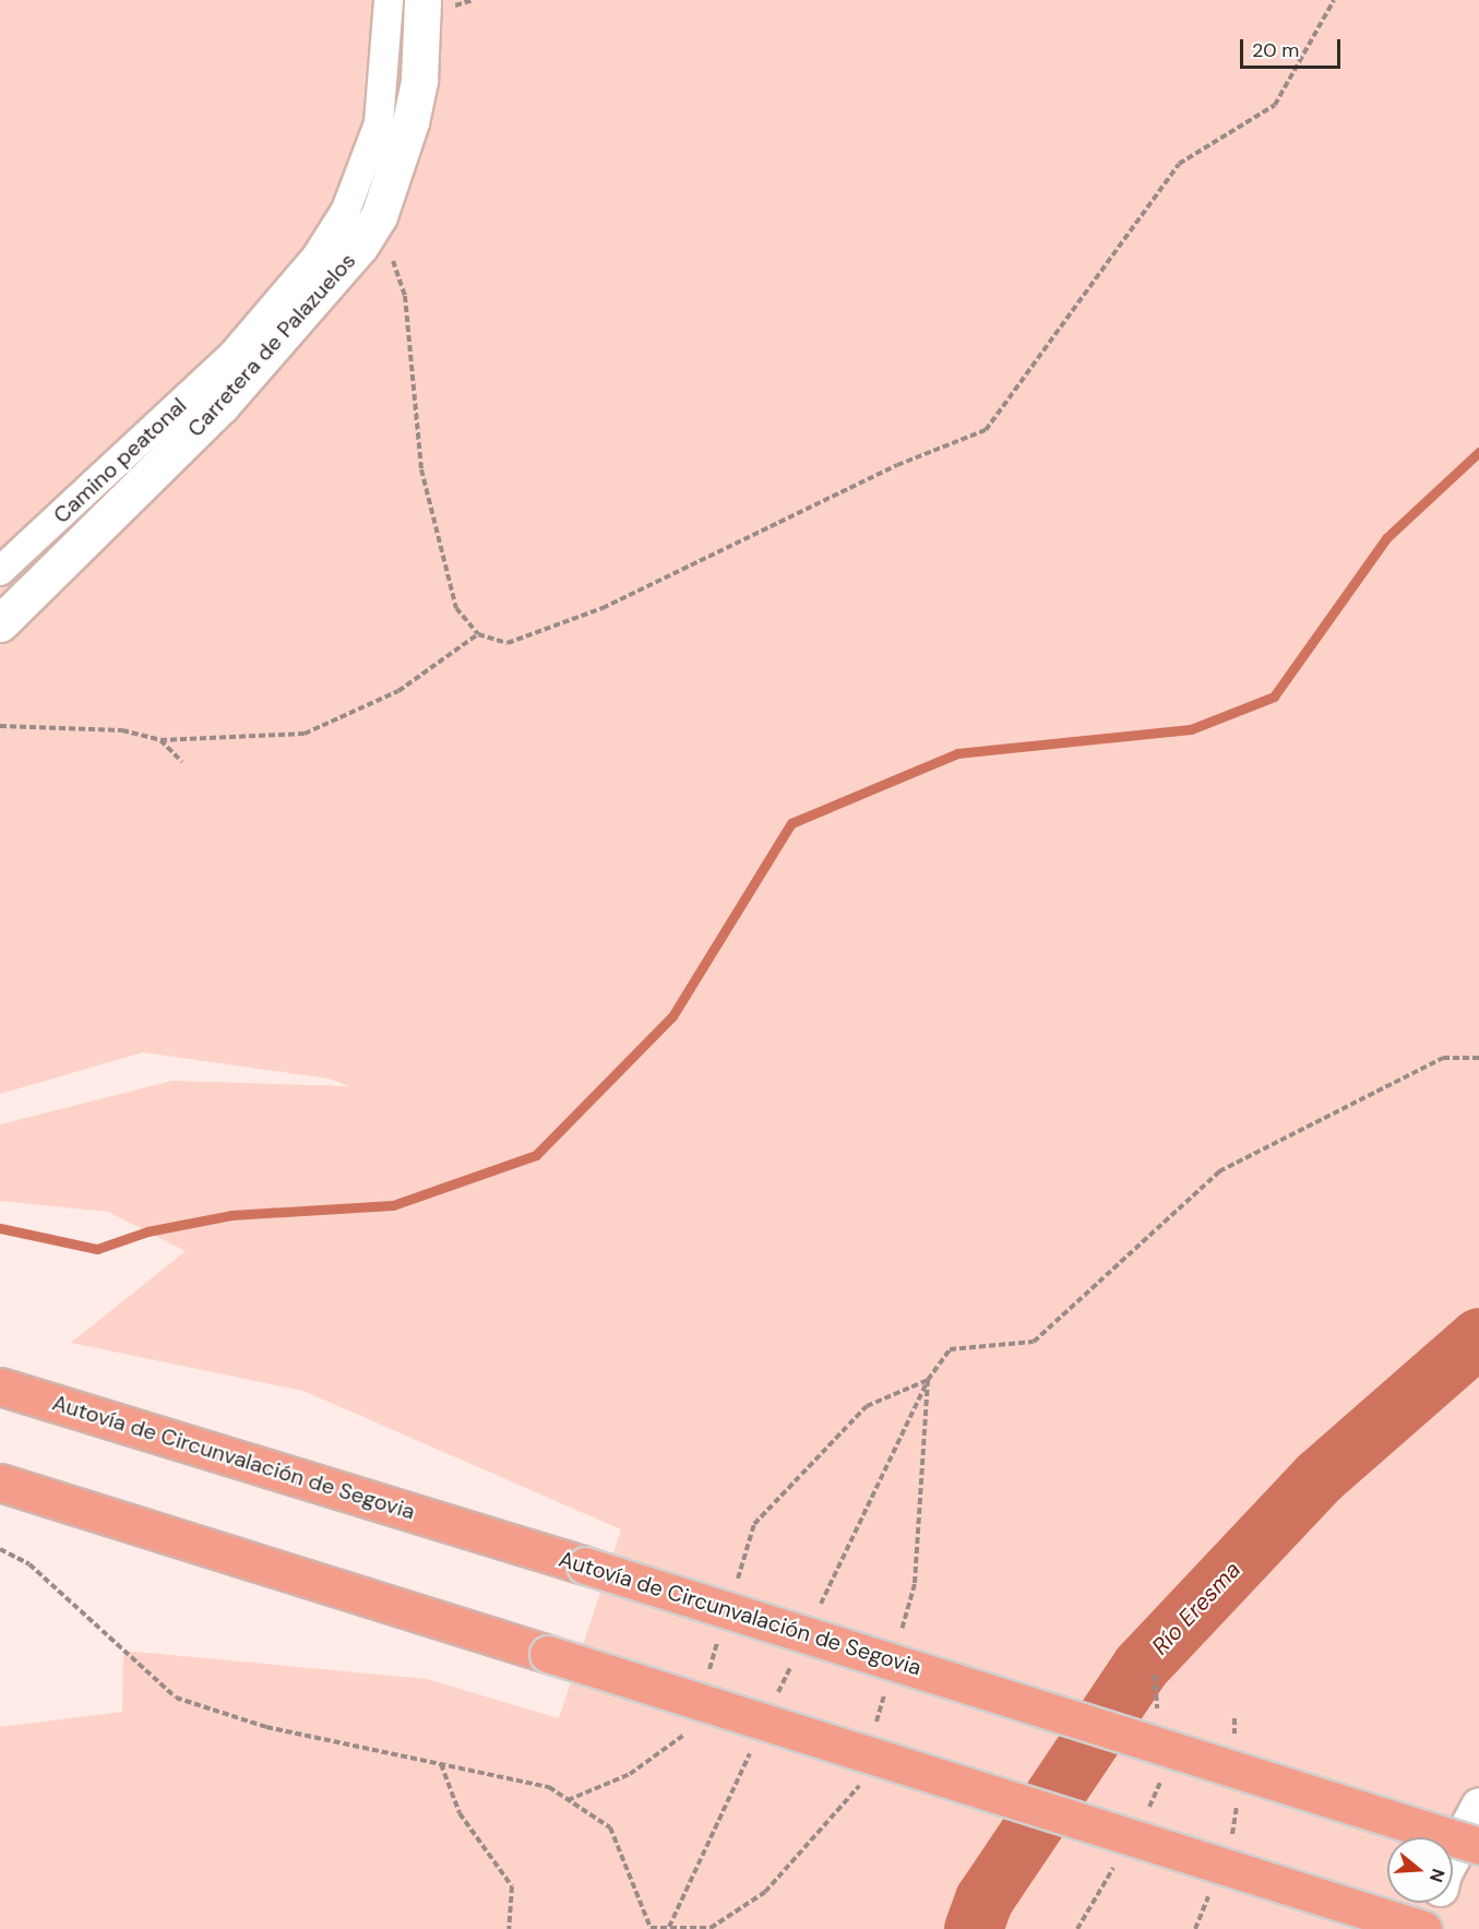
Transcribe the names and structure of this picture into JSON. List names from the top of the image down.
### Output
{
  "streets": {
    "highway": ["Autovía de Circunvalación de Segovia"],
    "street": ["Carretera de Palazuelos", "Camino peatonal"]
  },
  "water": ["Río Eresma"],
  "scale_bar": "20 m",
  "north": "right"
}
